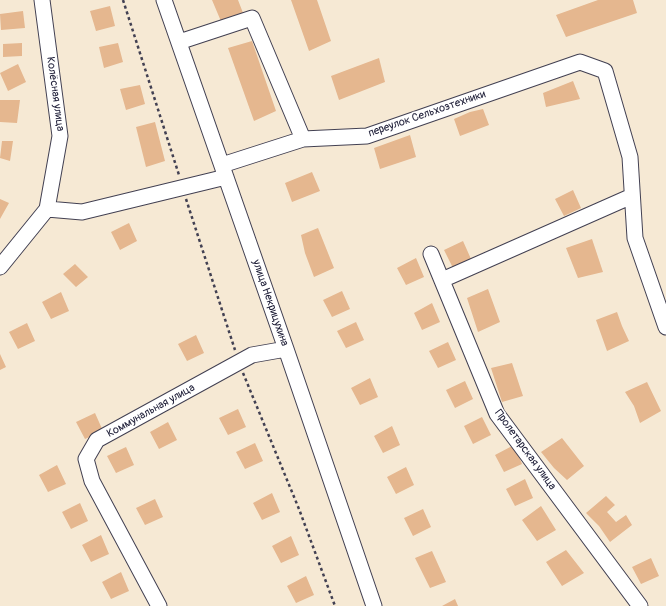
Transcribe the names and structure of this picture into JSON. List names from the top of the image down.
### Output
{
  "streets": {
    "street": [
      "Колёсная улица",
      "переулок Сельхозтехники",
      "улица Некрицухина",
      "Коммунальная улица",
      "Пролетарская улица"
    ]
  },
  "crossings": [
    ["Колёсная улица", "переулок Сельхозтехники"],
    ["переулок Сельхозтехники", "улица Некрицухина"],
    ["улица Некрицухина", "Коммунальная улица"]
  ]
}
